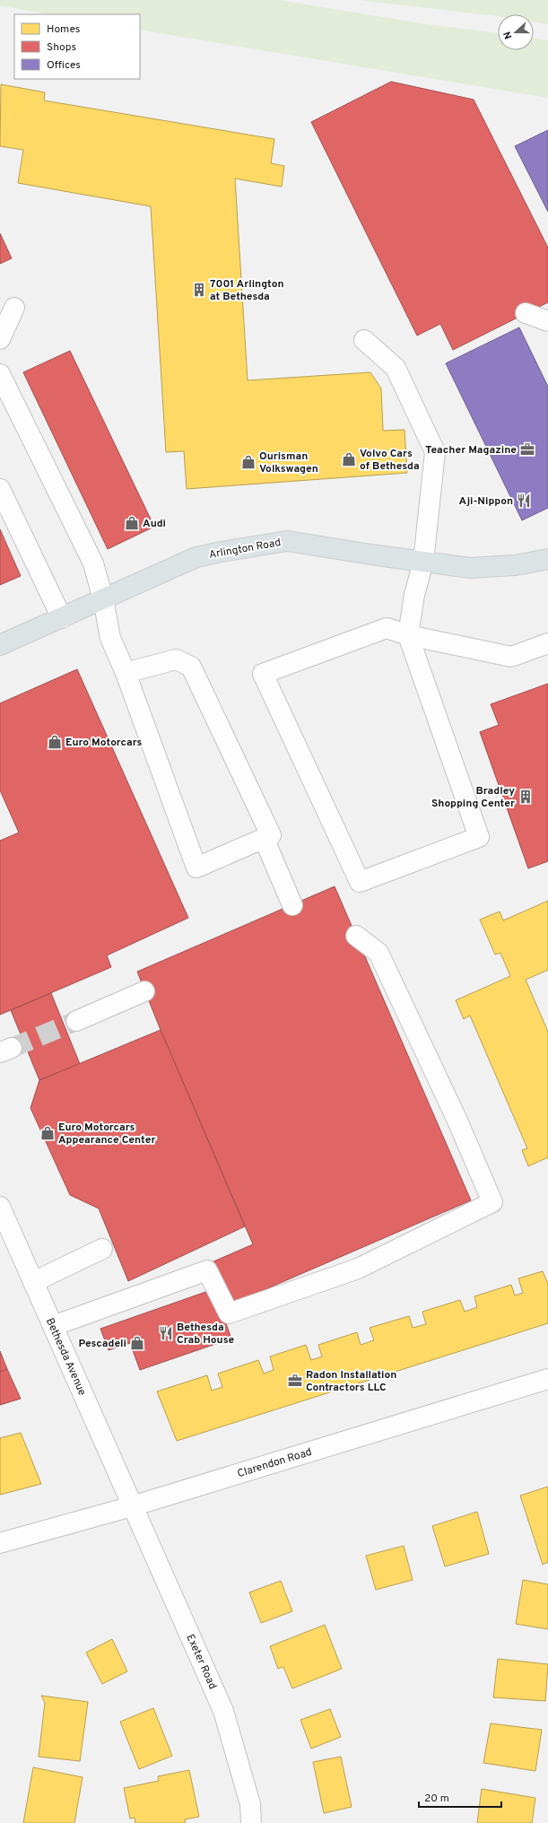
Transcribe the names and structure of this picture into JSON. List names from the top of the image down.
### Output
{
  "streets": {
    "main road": ["Arlington Road"],
    "street": ["Bethesda Avenue", "Clarendon Road", "Exeter Road"]
  },
  "crossings": [
    ["Bethesda Avenue", "Clarendon Road"],
    ["Bethesda Avenue", "Exeter Road"],
    ["Clarendon Road", "Exeter Road"]
  ],
  "places": {
    "building": ["7001 Arlington at Bethesda", "Bradley Shopping Center"],
    "office": ["Teacher Magazine", "Radon Installation Contractors LLC"],
    "shop": [
      "Volvo Cars of Bethesda",
      "Ourisman Volkswagen",
      "Audi",
      "Euro Motorcars",
      "Euro Motorcars Appearance Center",
      "Pescadeli"
    ],
    "restaurant": ["Aji-Nippon", "Bethesda Crab House"]
  },
  "legend": ["Homes", "Shops", "Offices"],
  "scale_bar": "20 m",
  "north": "left"
}
